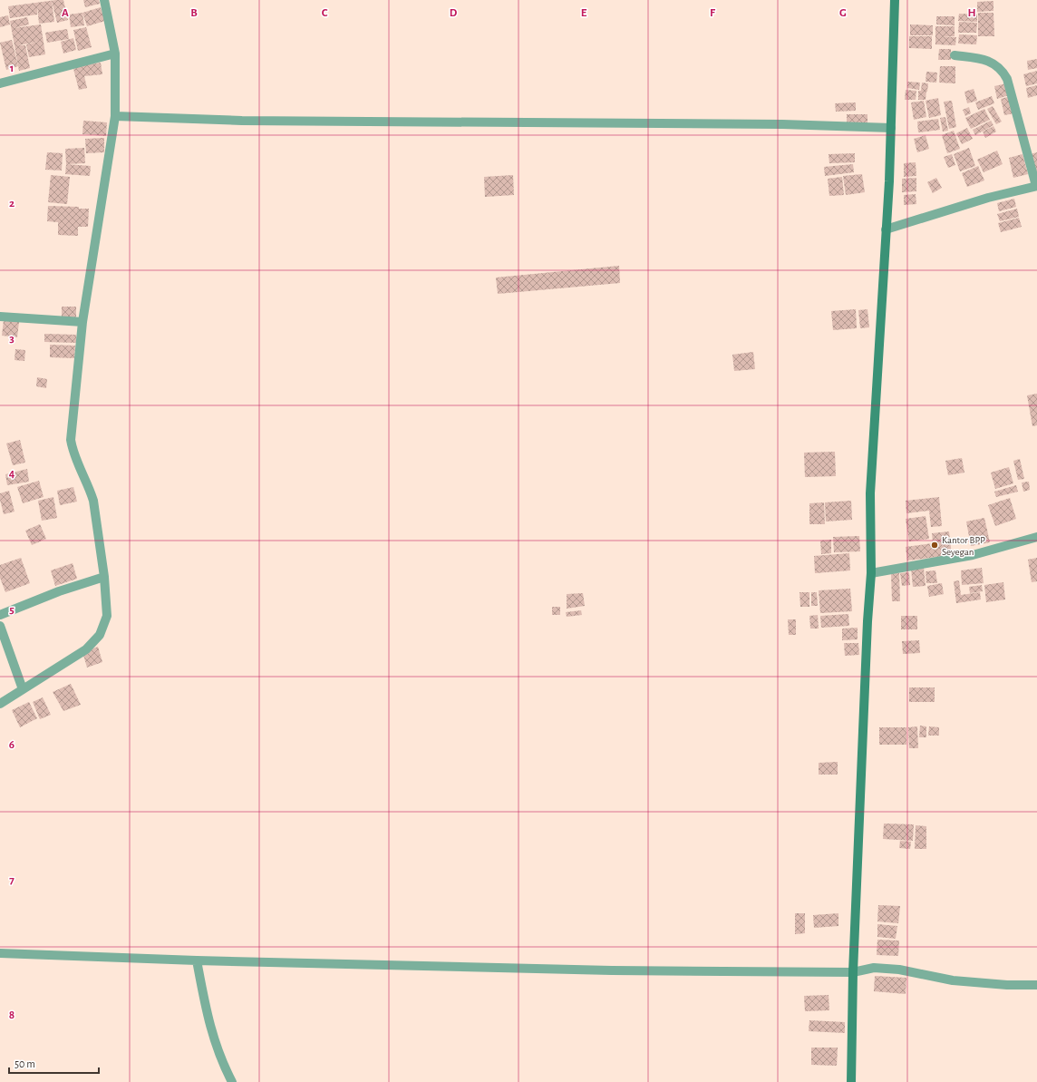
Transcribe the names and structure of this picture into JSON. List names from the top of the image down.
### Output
{
  "places": ["Kantor BPP Seyegan"],
  "scale_bar": "50 m",
  "grid": {
    "columns": [
      "A",
      "B",
      "C",
      "D",
      "E",
      "F",
      "G",
      "H"
    ],
    "rows": [
      "1",
      "2",
      "3",
      "4",
      "5",
      "6",
      "7",
      "8"
    ]
  }
}
